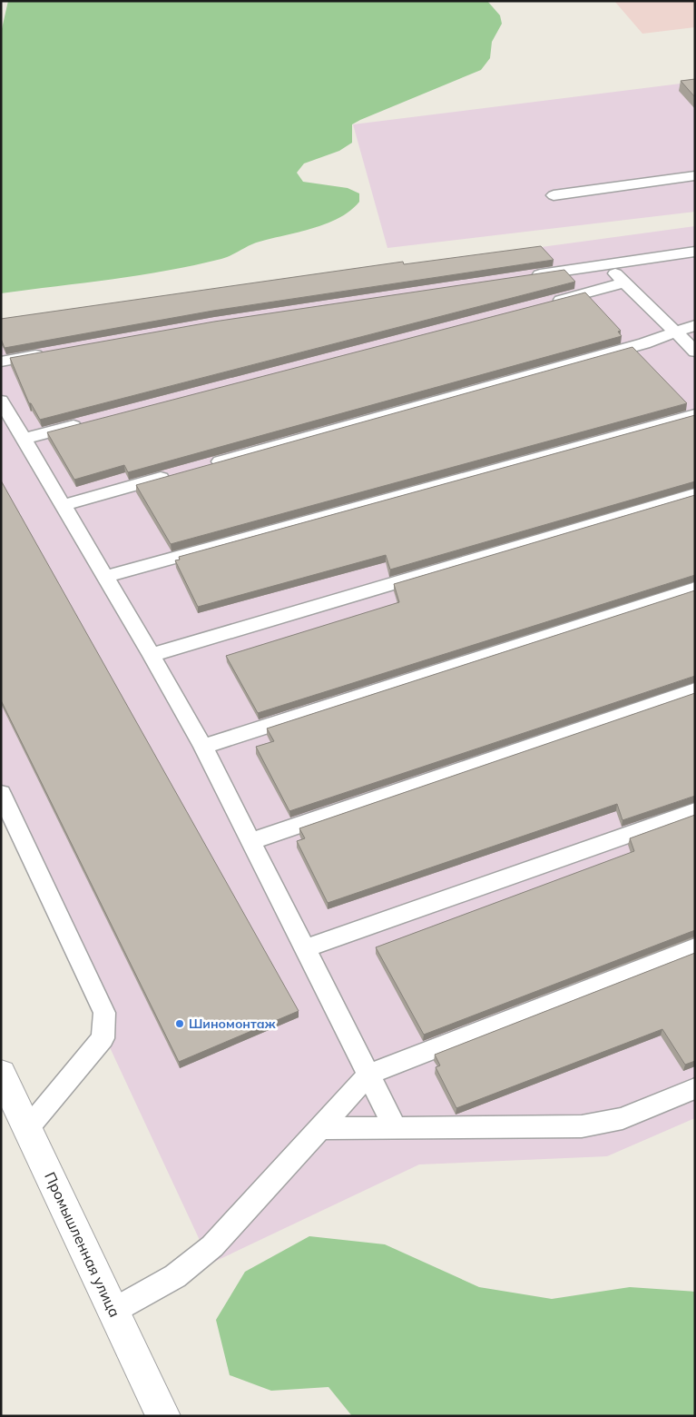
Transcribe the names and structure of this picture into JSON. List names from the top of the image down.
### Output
{
  "streets": {
    "street": ["Промышленная улица"]
  },
  "places": ["Шиномонтаж"]
}
